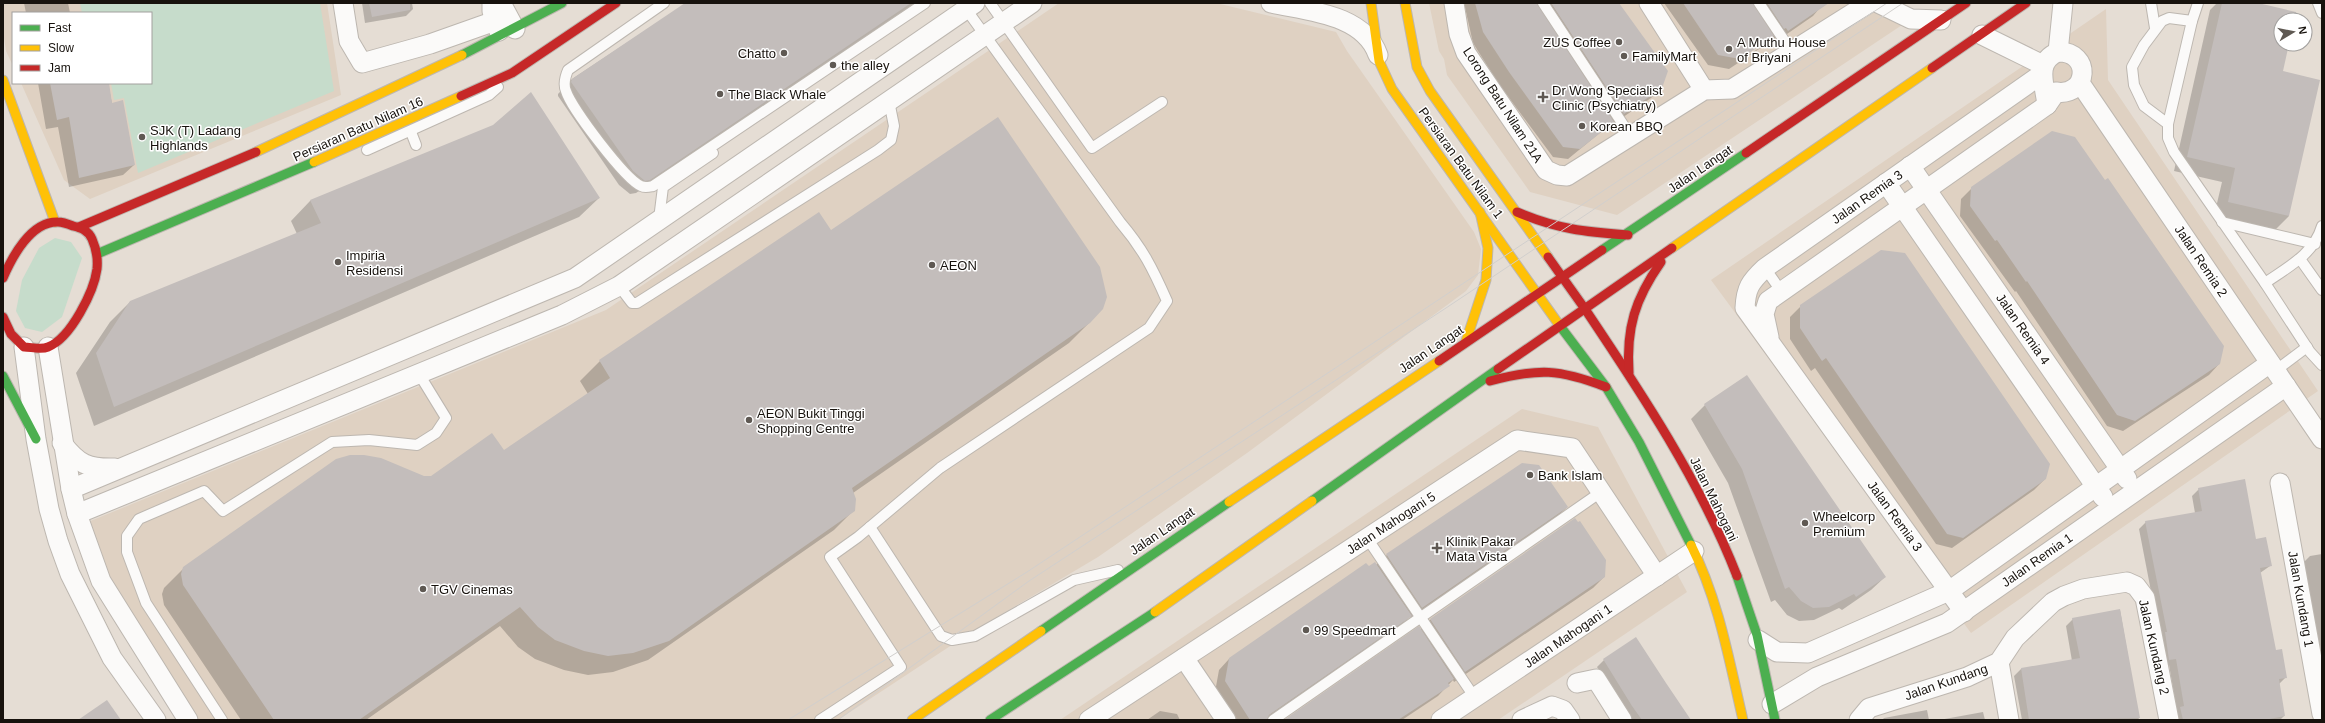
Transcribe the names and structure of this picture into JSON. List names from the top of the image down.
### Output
{
  "streets": {
    "main road": [
      "Persiaran Batu Nilam 16",
      "Persiaran Batu Nilam 1",
      "Jalan Langat",
      "Jalan Mahogani"
    ],
    "street": [
      "Lorong Batu Nilam 21A",
      "Jalan Remia 3",
      "Jalan Remia 2",
      "Jalan Remia 4",
      "Jalan Mahogani 5",
      "Jalan Remia 1",
      "Jalan Kundang 1",
      "Jalan Mahogani 1",
      "Jalan Kundang 2",
      "Jalan Kundang"
    ]
  },
  "crossings": [
    ["Persiaran Batu Nilam 1", "Jalan Langat"],
    ["Persiaran Batu Nilam 1", "Jalan Mahogani"],
    ["Jalan Remia 3", "Jalan Remia 2"],
    ["Jalan Remia 3", "Jalan Remia 4"],
    ["Jalan Remia 3", "Jalan Remia 1"],
    ["Jalan Remia 2", "Jalan Remia 1"],
    ["Jalan Remia 4", "Jalan Remia 1"],
    ["Jalan Mahogani", "Jalan Remia 1"],
    ["Jalan Mahogani 5", "Jalan Mahogani 1"],
    ["Jalan Kundang 2", "Jalan Kundang"]
  ],
  "places": {
    "other": [
      "ZUS Coffee",
      "A Muthu House of Briyani",
      "Chatto",
      "FamilyMart",
      "the alley",
      "The Black Whale",
      "Korean BBQ",
      "SJK (T) Ladang Highlands",
      "Impiria Residensi",
      "AEON",
      "AEON Bukit Tinggi Shopping Centre",
      "Bank Islam",
      "Wheelcorp Premium",
      "TGV Cinemas",
      "99 Speedmart"
    ],
    "health": ["Dr Wong Specialist Clinic (Psychiatry)", "Klinik Pakar Mata Vista"]
  },
  "legend": ["Fast", "Slow", "Jam"],
  "north": "right"
}
